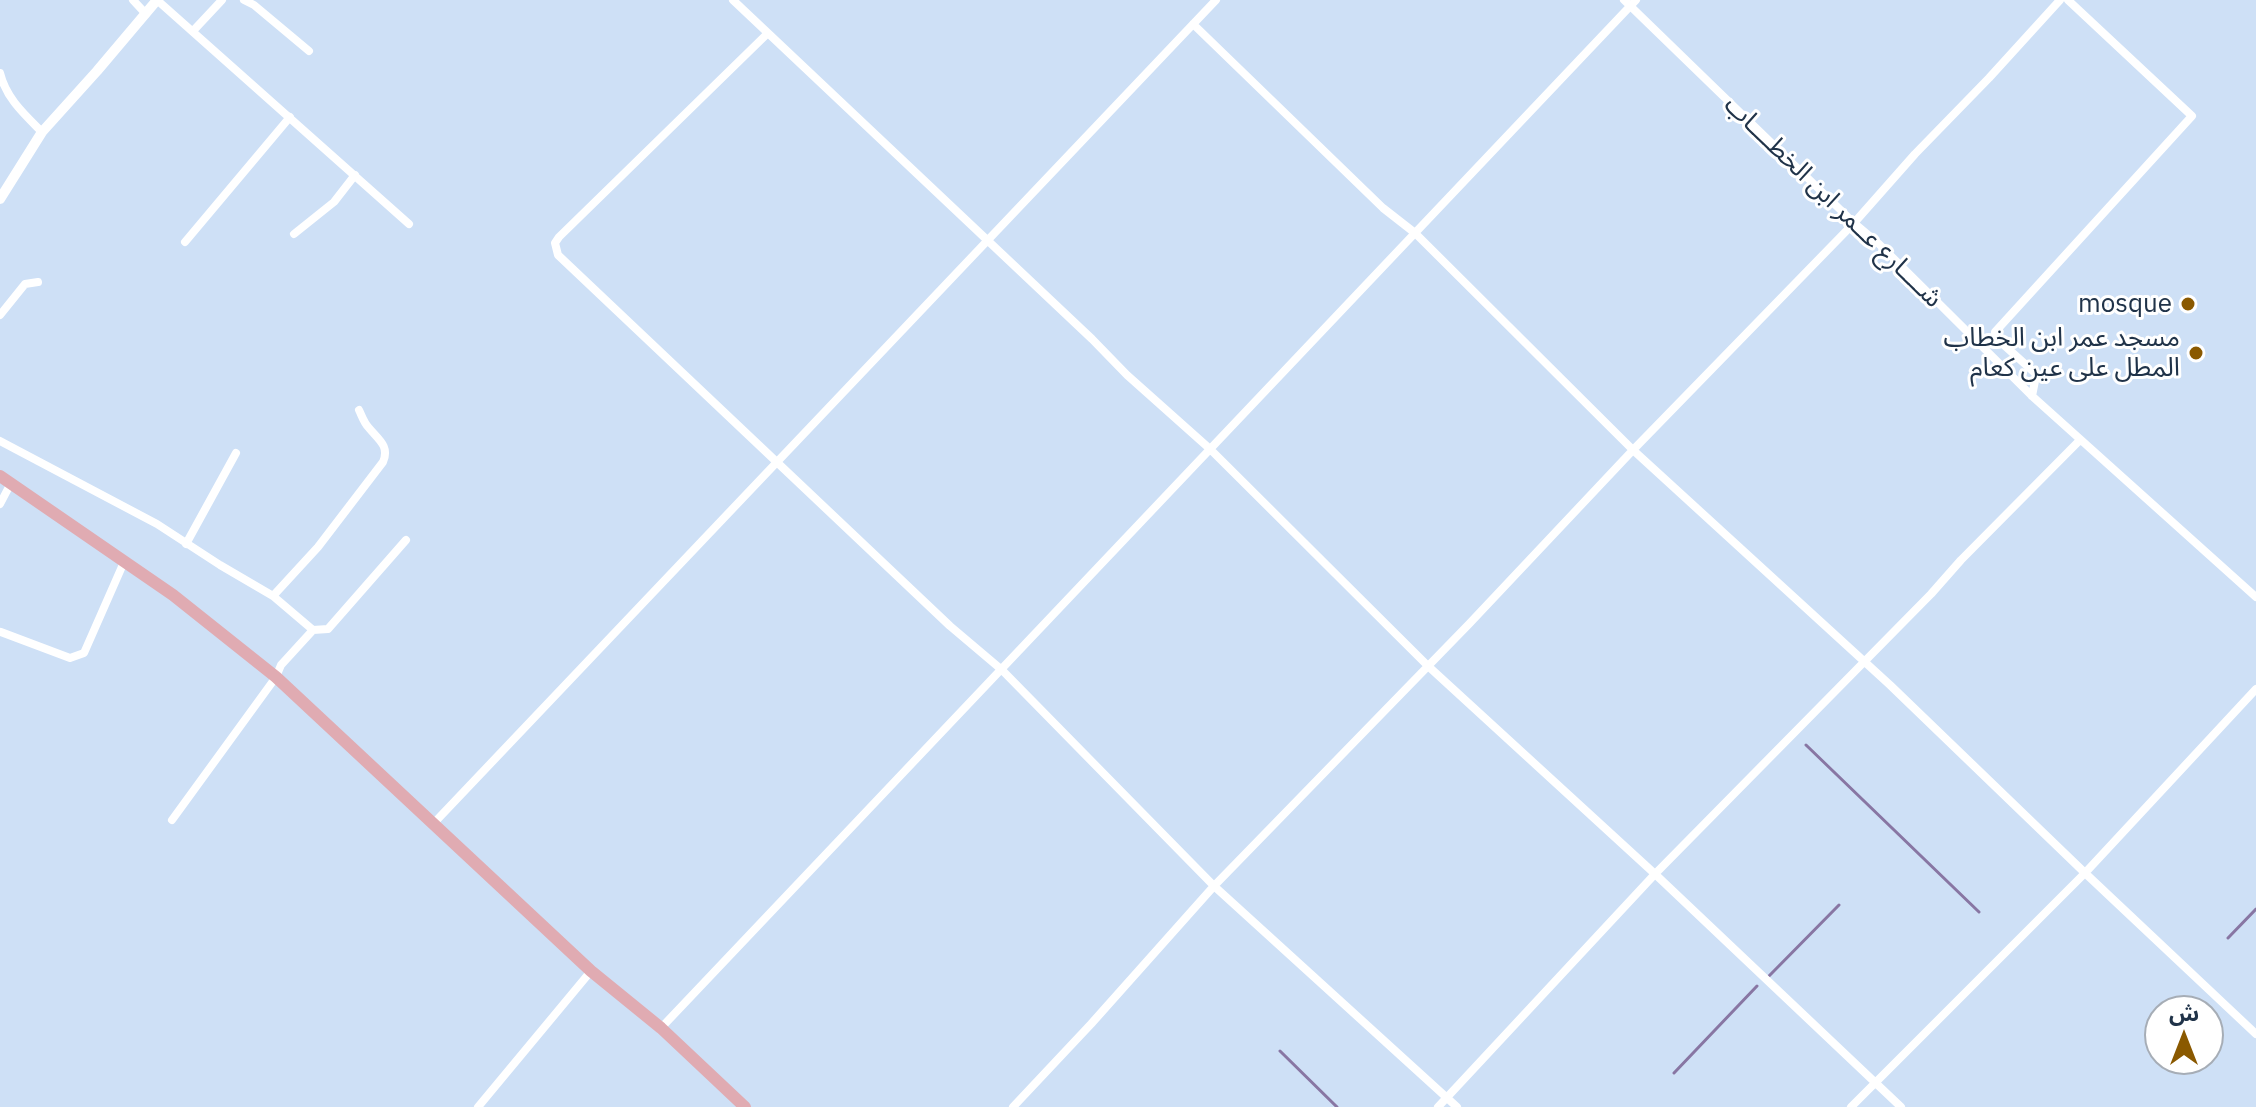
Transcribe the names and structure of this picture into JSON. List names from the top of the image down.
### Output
{
  "streets": {
    "street": ["شــــارع عــمر ابن الخطــــاب"]
  },
  "places": ["mosque", "مسجد عمر ابن الخطاب المطل على عين كعام"],
  "north": "top"
}
